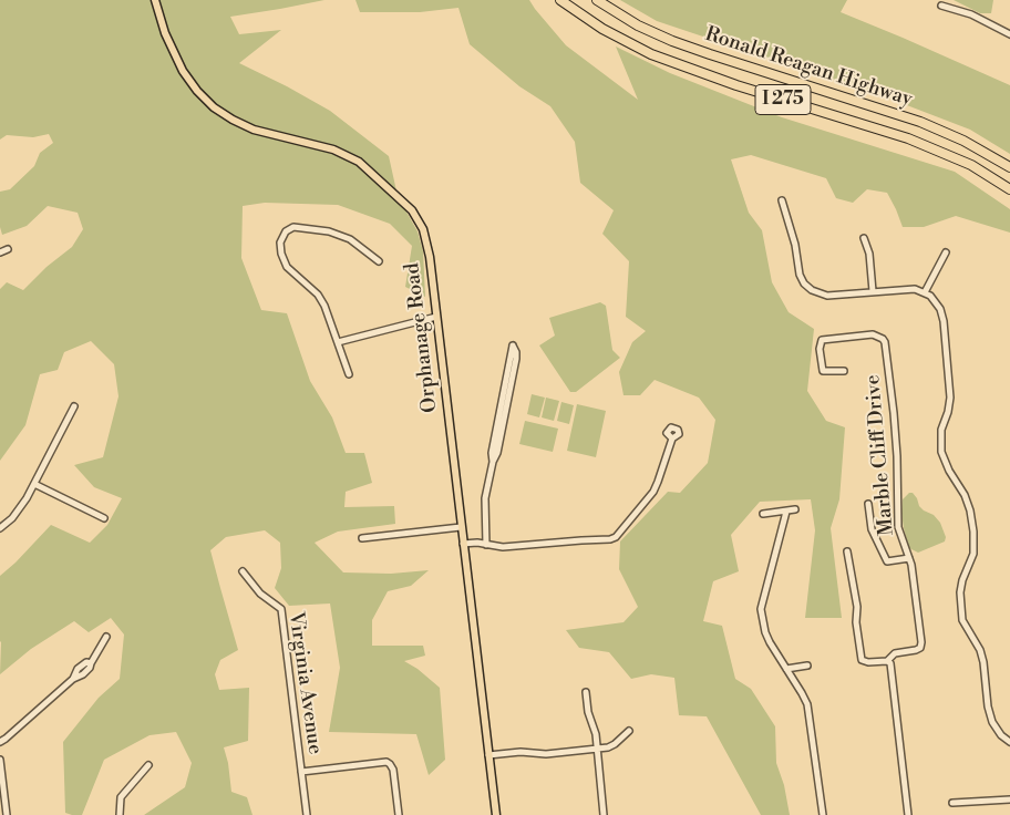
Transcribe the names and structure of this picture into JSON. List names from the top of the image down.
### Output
{
  "streets": {
    "highway": ["Ronald Reagan Highway", "I 275"],
    "main road": ["Orphanage Road"],
    "street": ["Marble Cliff Drive", "Virginia Avenue"]
  }
}
